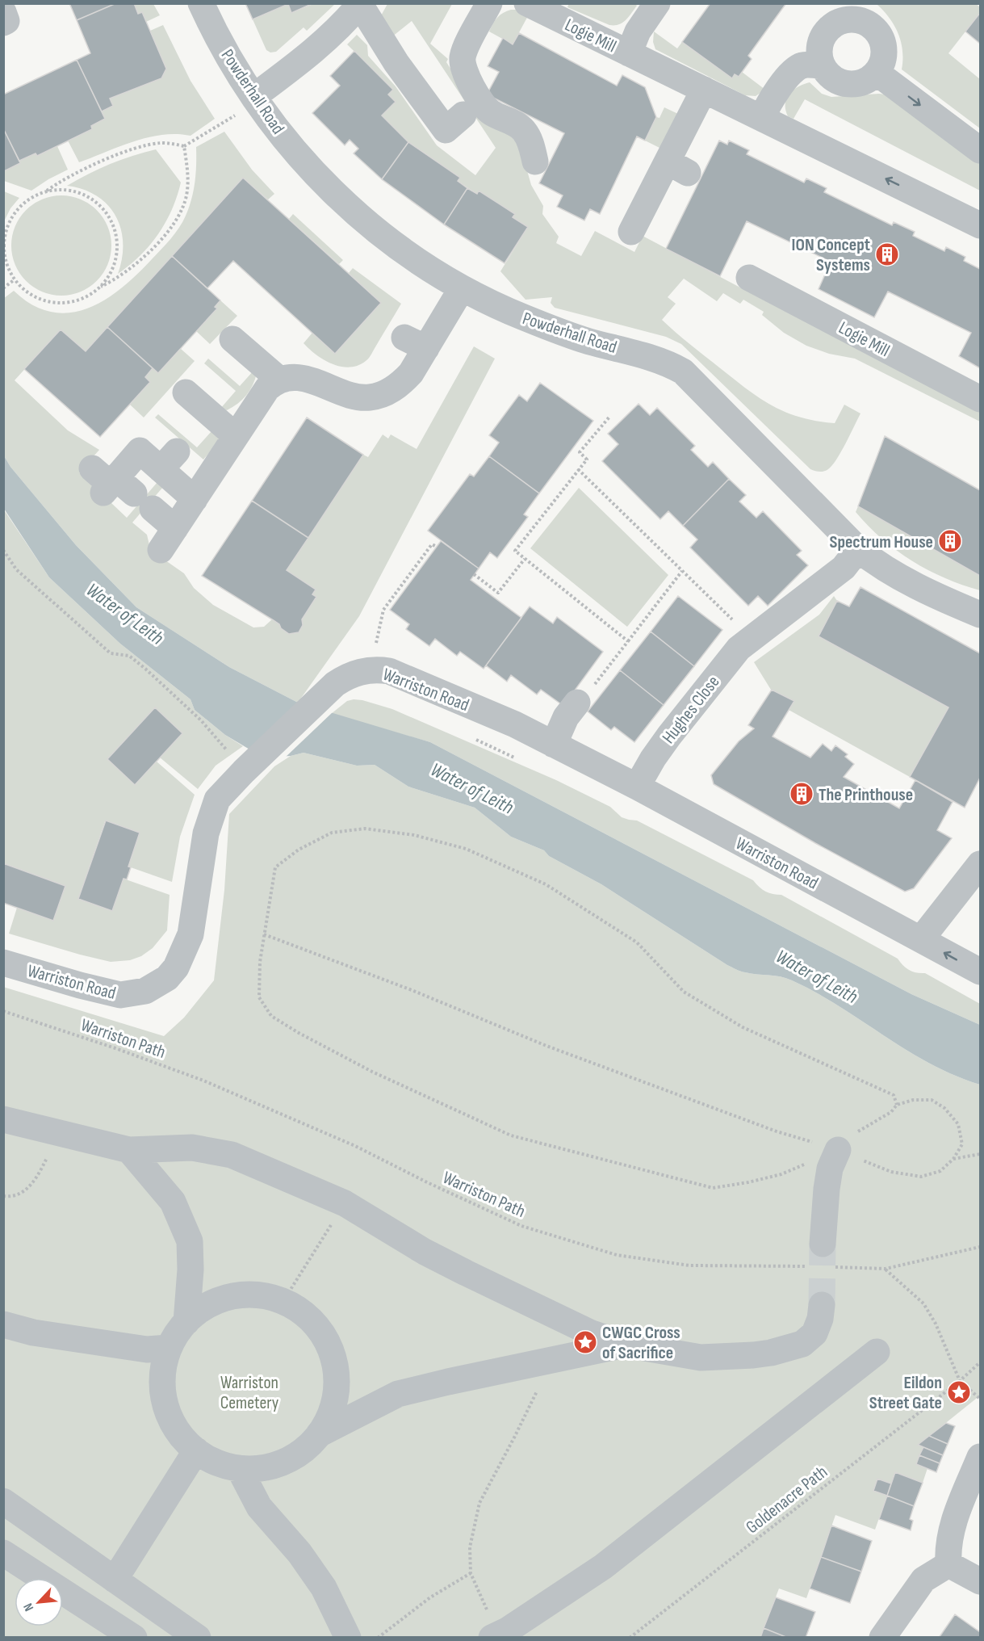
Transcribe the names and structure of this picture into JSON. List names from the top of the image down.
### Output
{
  "streets": {
    "street": [
      "Logie Mill",
      "Powderhall Road",
      "Warriston Road",
      "Hughes Close"
    ],
    "path": ["Warriston Path", "Goldenacre Path"]
  },
  "crossings": [
    ["Powderhall Road", "Hughes Close"],
    ["Warriston Road", "Hughes Close"]
  ],
  "water": ["Water of Leith"],
  "parks": ["Warriston Cemetery"],
  "places": {
    "building": ["ION Concept Systems", "Spectrum House", "The Printhouse"],
    "place": ["CWGC Cross of Sacrifice", "Eildon Street Gate"]
  },
  "north": "bottom left"
}
